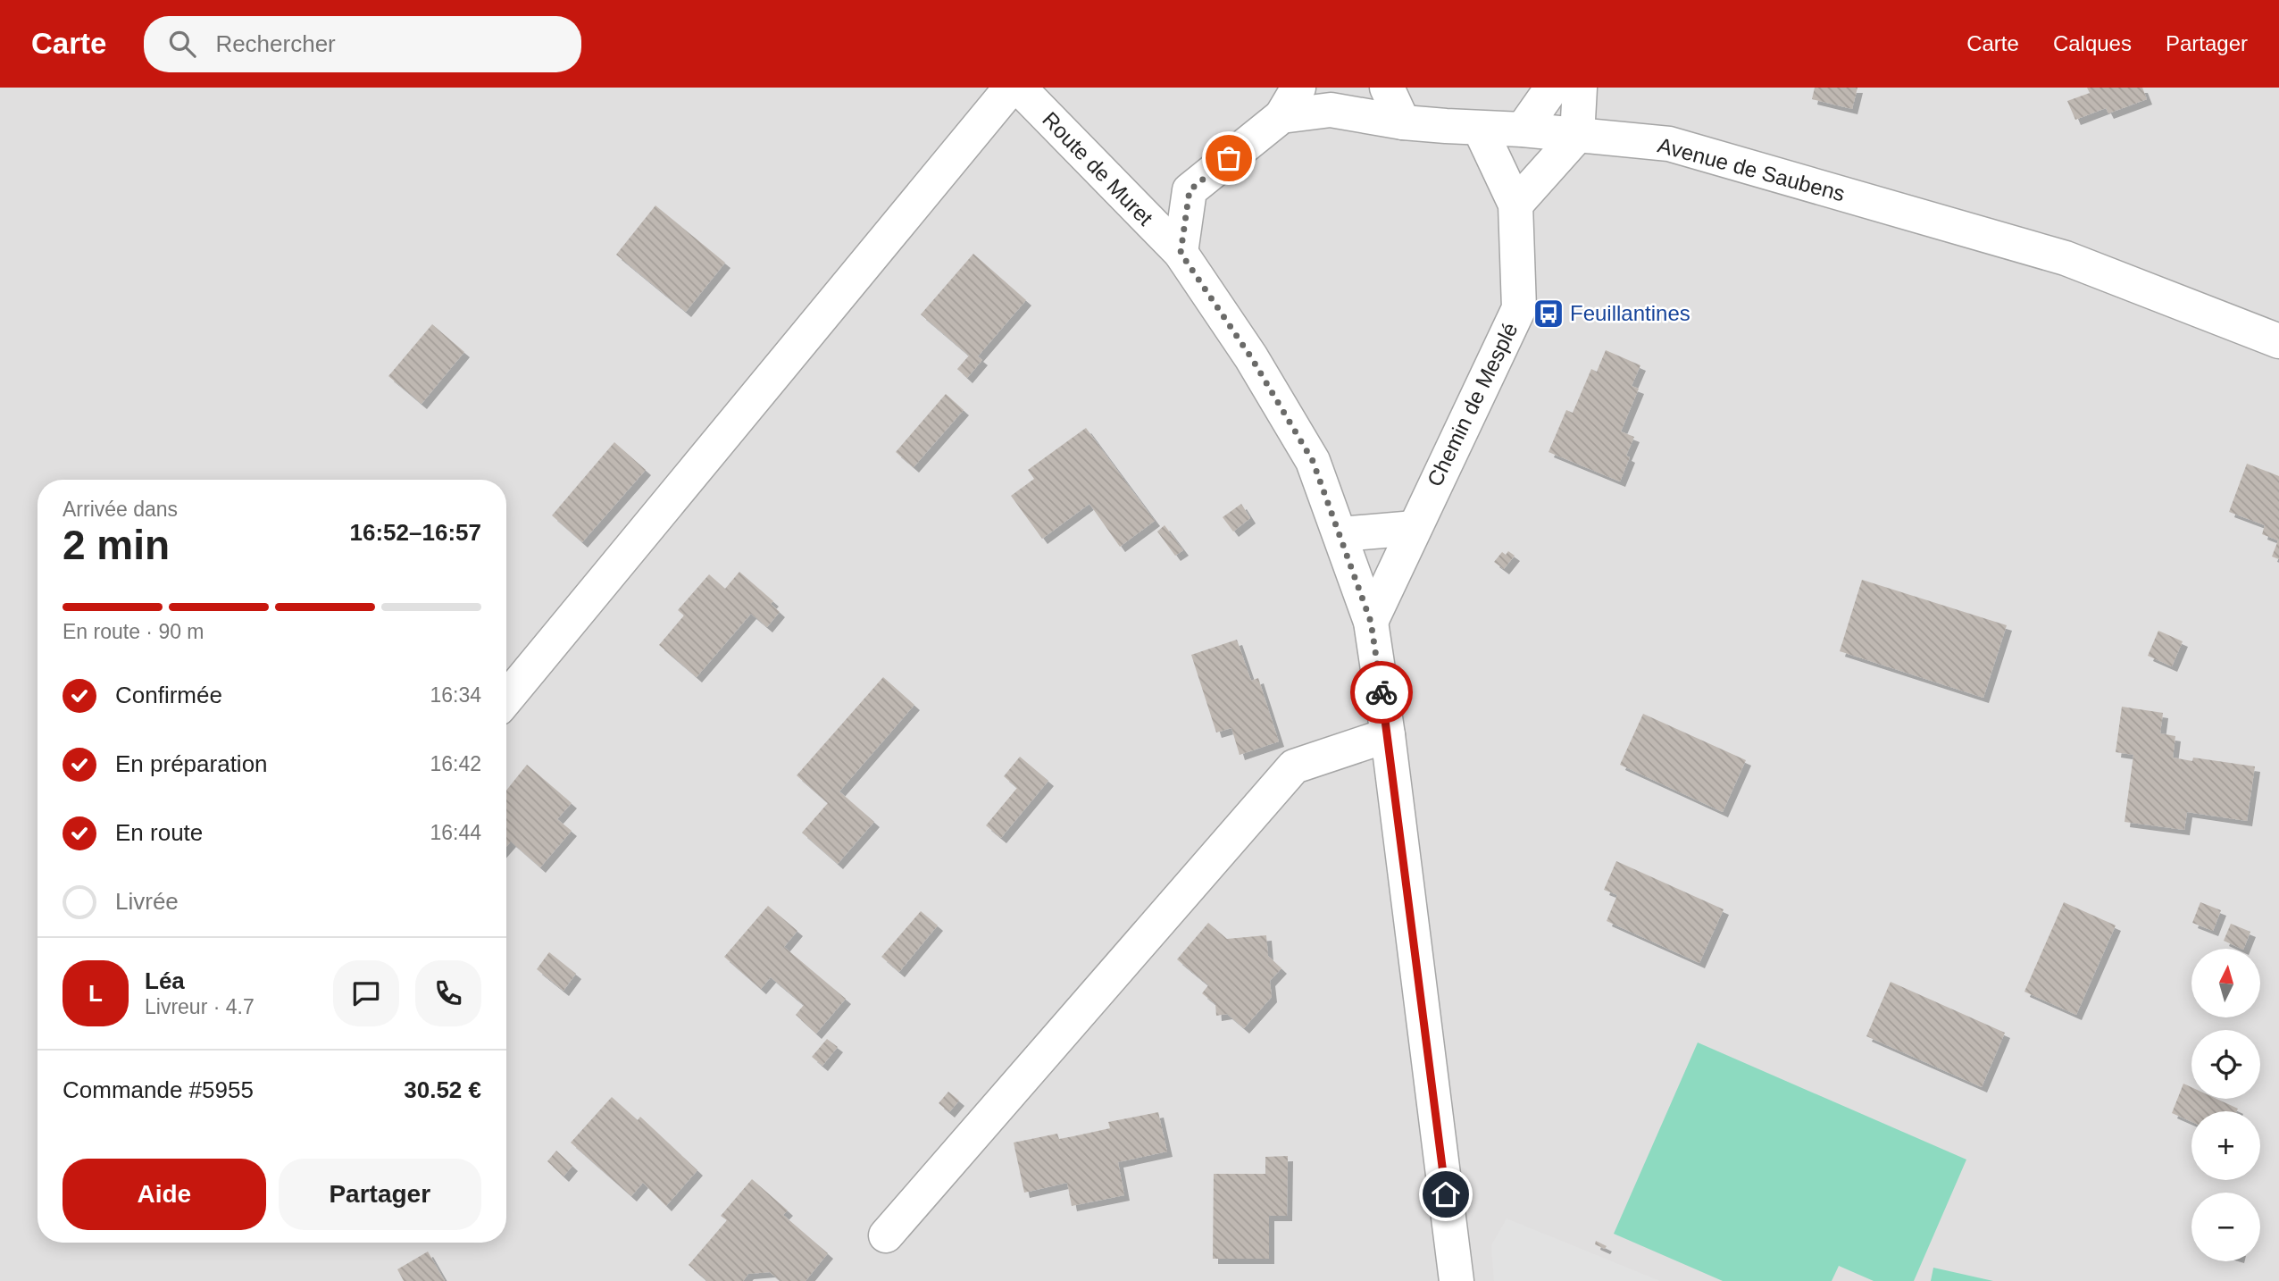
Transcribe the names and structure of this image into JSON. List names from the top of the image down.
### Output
{
  "streets": {
    "street": ["Route de Muret", "Avenue de Saubens", "Chemin de Mesplé"]
  },
  "crossings": [
    ["Route de Muret", "Avenue de Saubens"],
    ["Route de Muret", "Chemin de Mesplé"],
    ["Avenue de Saubens", "Chemin de Mesplé"]
  ],
  "places": {
    "bus stop": ["Feuillantines"]
  },
  "north": "top",
  "page": {
    "header": "Carte",
    "search": "Rechercher",
    "nav": ["Carte", "Calques", "Partager"],
    "heading": ["2 min", "Arrivée dans", "16:52–16:57"],
    "panel": [
      "Léa",
      "Livreur · 4.7",
      "Commande #5955",
      "30.52 €"
    ],
    "bar": "En route · 90 m",
    "list": [
      ["Confirmée", "16:34"],
      ["En préparation", "16:42"],
      ["En route", "16:44"],
      "Livrée"
    ],
    "map_buttons": ["+", "−"],
    "round": "L",
    "buttons": ["Aide", "Partager"]
  }
}
